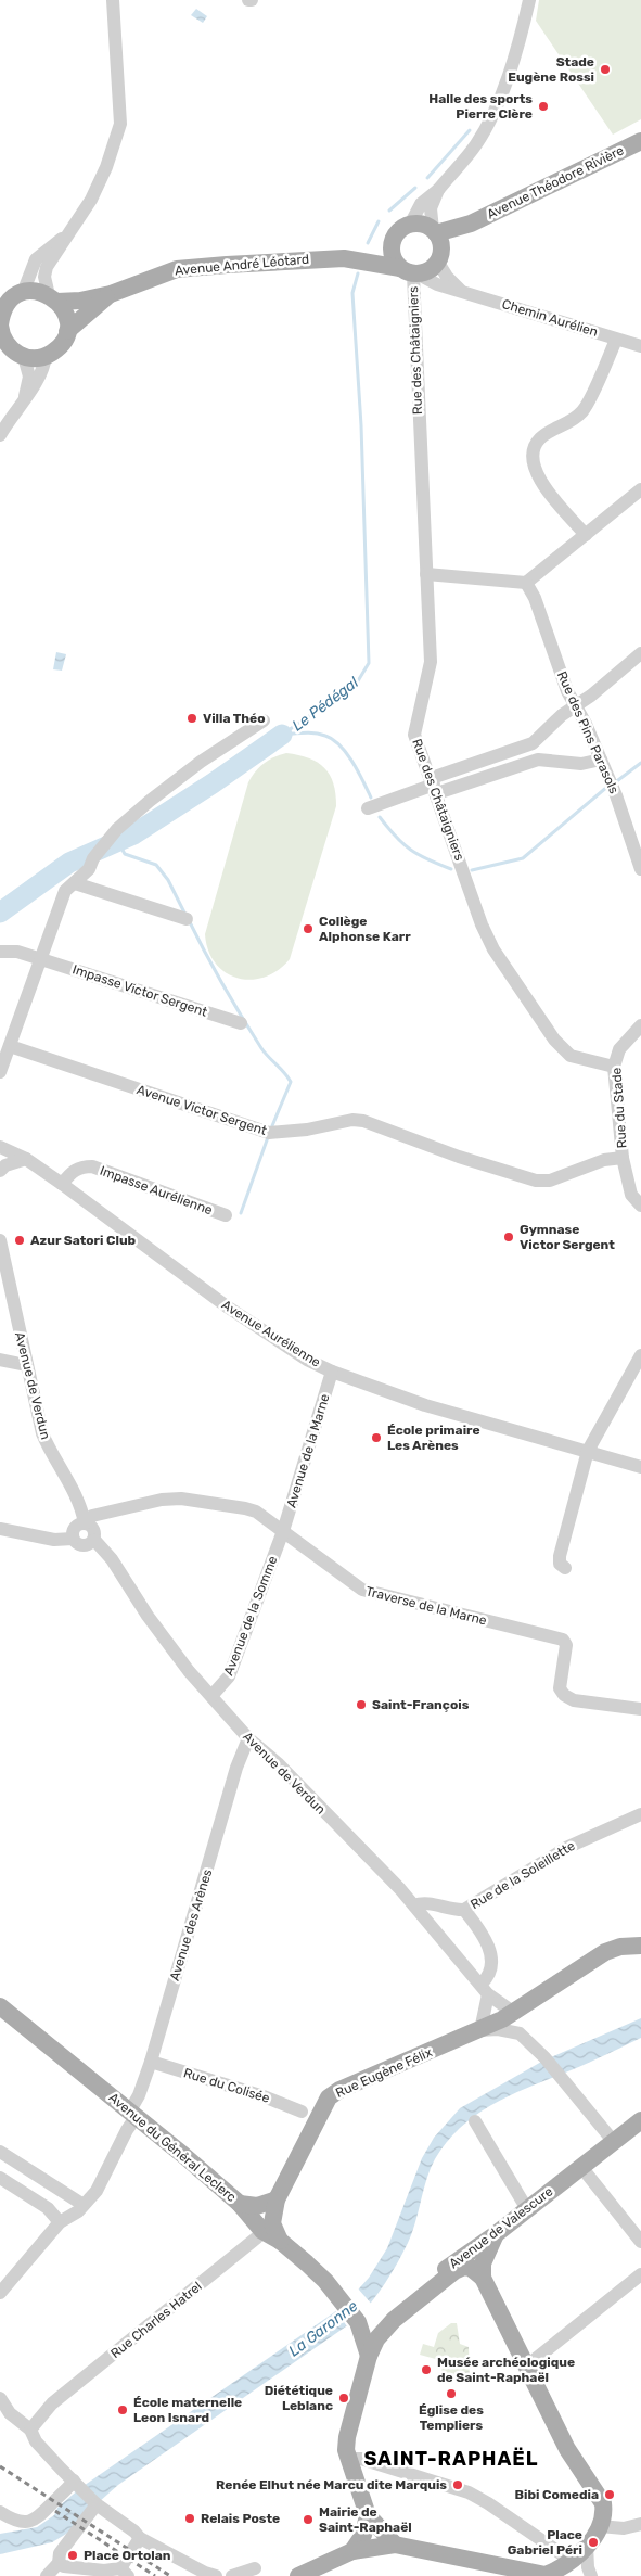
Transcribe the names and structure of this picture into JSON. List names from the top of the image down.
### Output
{
  "streets": {
    "main road": [
      "Avenue Théodore Rivière",
      "Avenue André Léotard",
      "Rue Eugène Félix",
      "Avenue du Général Leclerc",
      "Avenue de Valescure"
    ],
    "street": [
      "Chemin Aurélien",
      "Rue des Châtaigniers",
      "Rue des Pins Parasols",
      "Impasse Victor Sergent",
      "Rue du Stade",
      "Avenue Victor Sergent",
      "Impasse Aurélienne",
      "Avenue Aurélienne",
      "Avenue de Verdun",
      "Avenue de la Marne",
      "Traverse de la Marne",
      "Avenue de la Somme",
      "Rue de la Soleillette",
      "Avenue des Arènes",
      "Rue du Colisée",
      "Rue Charles Hatrel"
    ]
  },
  "crossings": [
    ["Avenue Théodore Rivière", "Avenue André Léotard"],
    ["Avenue Théodore Rivière", "Chemin Aurélien"],
    ["Avenue Théodore Rivière", "Rue des Châtaigniers"],
    ["Avenue André Léotard", "Chemin Aurélien"],
    ["Avenue André Léotard", "Rue des Châtaigniers"],
    ["Chemin Aurélien", "Rue des Châtaigniers"],
    ["Rue des Châtaigniers", "Rue du Stade"],
    ["Rue du Stade", "Avenue Victor Sergent"],
    ["Impasse Aurélienne", "Avenue Aurélienne"],
    ["Avenue Aurélienne", "Avenue de la Marne"],
    ["Avenue de Verdun", "Traverse de la Marne"],
    ["Avenue de Verdun", "Avenue de la Somme"],
    ["Avenue de Verdun", "Avenue des Arènes"],
    ["Avenue de Verdun", "Rue Eugène Félix"],
    ["Avenue de la Marne", "Traverse de la Marne"],
    ["Avenue de la Marne", "Avenue de la Somme"],
    ["Traverse de la Marne", "Avenue de la Somme"],
    ["Avenue des Arènes", "Rue du Colisée"],
    ["Avenue des Arènes", "Avenue du Général Leclerc"],
    ["Rue Eugène Félix", "Avenue du Général Leclerc"],
    ["Avenue du Général Leclerc", "Avenue de Valescure"],
    ["Avenue du Général Leclerc", "Rue Charles Hatrel"]
  ],
  "districts": ["SAINT-RAPHAËL"],
  "water": ["Le Pédégal", "La Garonne"],
  "places": [
    "Stade Eugène Rossi",
    "Halle des sports Pierre Clère",
    "Villa Théo",
    "Collège Alphonse Karr",
    "Gymnase Victor Sergent",
    "Azur Satori Club",
    "École primaire Les Arènes",
    "Saint-François",
    "Musée archéologique de Saint-Raphaël",
    "Église des Templiers",
    "Diététique Leblanc",
    "École maternelle Leon Isnard",
    "Renée Elhut née Marcu dite Marquis",
    "Bibi Comedia",
    "Relais Poste",
    "Mairie de Saint-Raphaël",
    "Place Gabriel Péri",
    "Place Ortolan"
  ]
}
